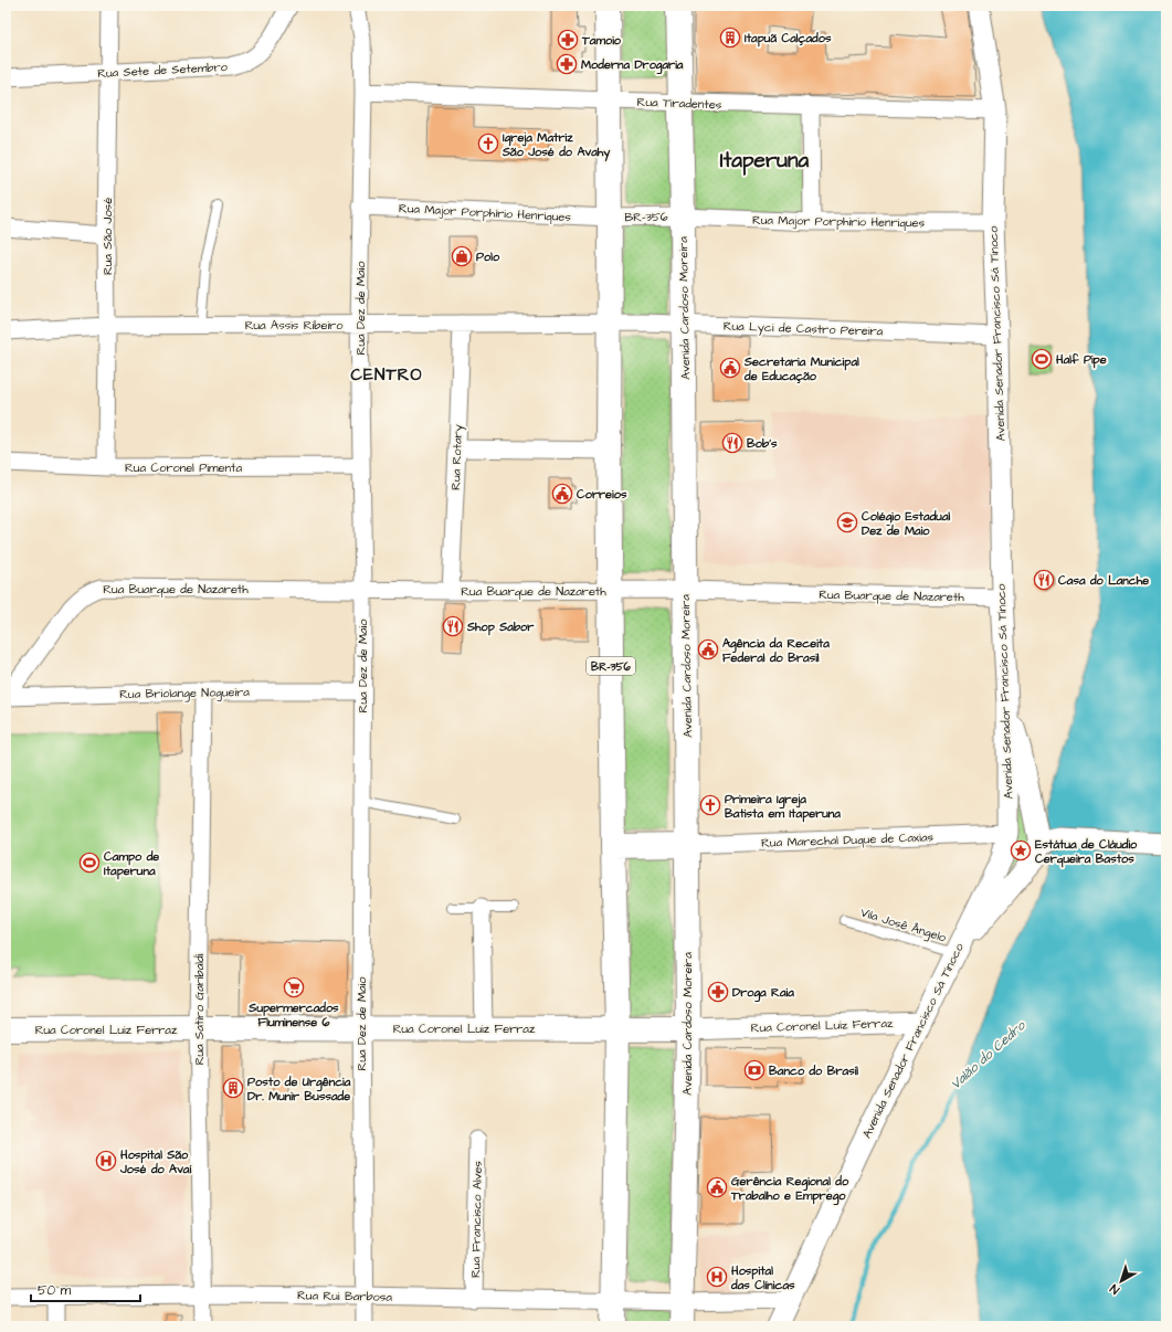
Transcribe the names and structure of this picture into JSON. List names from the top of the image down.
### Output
{
  "streets": {
    "main road": ["BR-356", "Avenida Cardoso Moreira", "Rua Coronel Luiz Ferraz"],
    "street": [
      "Rua Sete de Setembro",
      "Rua Tiradentes",
      "Rua Major Porphírio Henriques",
      "Rua Major Porphirio Henriques",
      "Rua São José",
      "Rua Dez de Maio",
      "Rua Assis Ribeiro",
      "Rua Lyci de Castro Pereira",
      "Avenida Senador Francisco Sá Tinoco",
      "Rua Rotary",
      "Rua Coronel Pimenta",
      "Rua Buarque de Nazareth",
      "Rua Briolange Nogueira",
      "Rua Marechal Duque de Caxias",
      "Rua Satiro Garibaldi",
      "Rua Francisco Alves",
      "Rua Rui Barbosa"
    ],
    "lane": ["Vila Josê Ângelo"]
  },
  "crossings": [
    ["Rua Sete de Setembro", "Rua São José"],
    ["Rua Tiradentes", "BR-356"],
    ["Rua Tiradentes", "Rua Dez de Maio"],
    ["Rua Tiradentes", "Avenida Cardoso Moreira"],
    ["Rua Tiradentes", "Avenida Senador Francisco Sá Tinoco"],
    ["Rua Major Porphírio Henriques", "BR-356"],
    ["Rua Major Porphírio Henriques", "Rua Dez de Maio"],
    ["BR-356", "Rua Major Porphirio Henriques"],
    ["BR-356", "Avenida Cardoso Moreira"],
    ["BR-356", "Rua Assis Ribeiro"],
    ["BR-356", "Rua Lyci de Castro Pereira"],
    ["BR-356", "Rua Buarque de Nazareth"],
    ["BR-356", "Rua Coronel Luiz Ferraz"],
    ["BR-356", "Rua Rui Barbosa"],
    ["Rua Major Porphirio Henriques", "Avenida Cardoso Moreira"],
    ["Rua Major Porphirio Henriques", "Avenida Senador Francisco Sá Tinoco"],
    ["Rua São José", "Rua Assis Ribeiro"],
    ["Rua São José", "Rua Coronel Pimenta"],
    ["Rua Dez de Maio", "Rua Assis Ribeiro"],
    ["Rua Dez de Maio", "Rua Coronel Pimenta"],
    ["Rua Dez de Maio", "Rua Buarque de Nazareth"],
    ["Rua Dez de Maio", "Rua Briolange Nogueira"],
    ["Rua Dez de Maio", "Rua Coronel Luiz Ferraz"],
    ["Rua Dez de Maio", "Rua Rui Barbosa"],
    ["Avenida Cardoso Moreira", "Rua Lyci de Castro Pereira"],
    ["Avenida Cardoso Moreira", "Rua Buarque de Nazareth"],
    ["Avenida Cardoso Moreira", "Rua Marechal Duque de Caxias"],
    ["Avenida Cardoso Moreira", "Rua Coronel Luiz Ferraz"],
    ["Avenida Cardoso Moreira", "Rua Rui Barbosa"],
    ["Rua Assis Ribeiro", "Rua Lyci de Castro Pereira"],
    ["Rua Assis Ribeiro", "Rua Rotary"],
    ["Rua Lyci de Castro Pereira", "Avenida Senador Francisco Sá Tinoco"],
    ["Avenida Senador Francisco Sá Tinoco", "Rua Buarque de Nazareth"],
    ["Avenida Senador Francisco Sá Tinoco", "Rua Marechal Duque de Caxias"],
    ["Avenida Senador Francisco Sá Tinoco", "Vila Josê Ângelo"],
    ["Avenida Senador Francisco Sá Tinoco", "Rua Coronel Luiz Ferraz"],
    ["Avenida Senador Francisco Sá Tinoco", "Rua Rui Barbosa"],
    ["Rua Rotary", "Rua Buarque de Nazareth"],
    ["Rua Buarque de Nazareth", "Rua Briolange Nogueira"],
    ["Rua Briolange Nogueira", "Rua Satiro Garibaldi"],
    ["Rua Satiro Garibaldi", "Rua Coronel Luiz Ferraz"],
    ["Rua Satiro Garibaldi", "Rua Rui Barbosa"],
    ["Rua Francisco Alves", "Rua Rui Barbosa"]
  ],
  "districts": ["Itaperuna", "CENTRO"],
  "water": ["Valão do Cedro"],
  "places": {
    "building": ["Itapuã Calçados", "Posto de Urgência Dr. Munir Bussade"],
    "pharmacy": ["Tamoio", "Moderna Drogaria", "Droga Raia"],
    "church": ["Igreja Matriz São José do Avahy", "Primeira Igreja Batista em Itaperuna"],
    "shop": ["Polo"],
    "sports": ["Half Pipe", "Campo de Itaperuna"],
    "public building": [
      "Secretaria Municipal de Educação",
      "Correios",
      "Agência da Receita Federal do Brasil",
      "Gerência Regional do Trabalho e Emprego"
    ],
    "restaurant": ["Bob's", "Casa do Lanche", "Shop Sabor"],
    "school or university": ["Colégio Estadual Dez de Maio"],
    "place": ["Estátua de Cláudio Cerqueira Bastos"],
    "supermarket": ["Supermercados Fluminense 6"],
    "bank": ["Banco do Brasil"],
    "hospital": ["Hospital São José do Avaí", "Hospital das Clínicas"]
  },
  "scale_bar": "50 m",
  "north": "bottom left"
}
